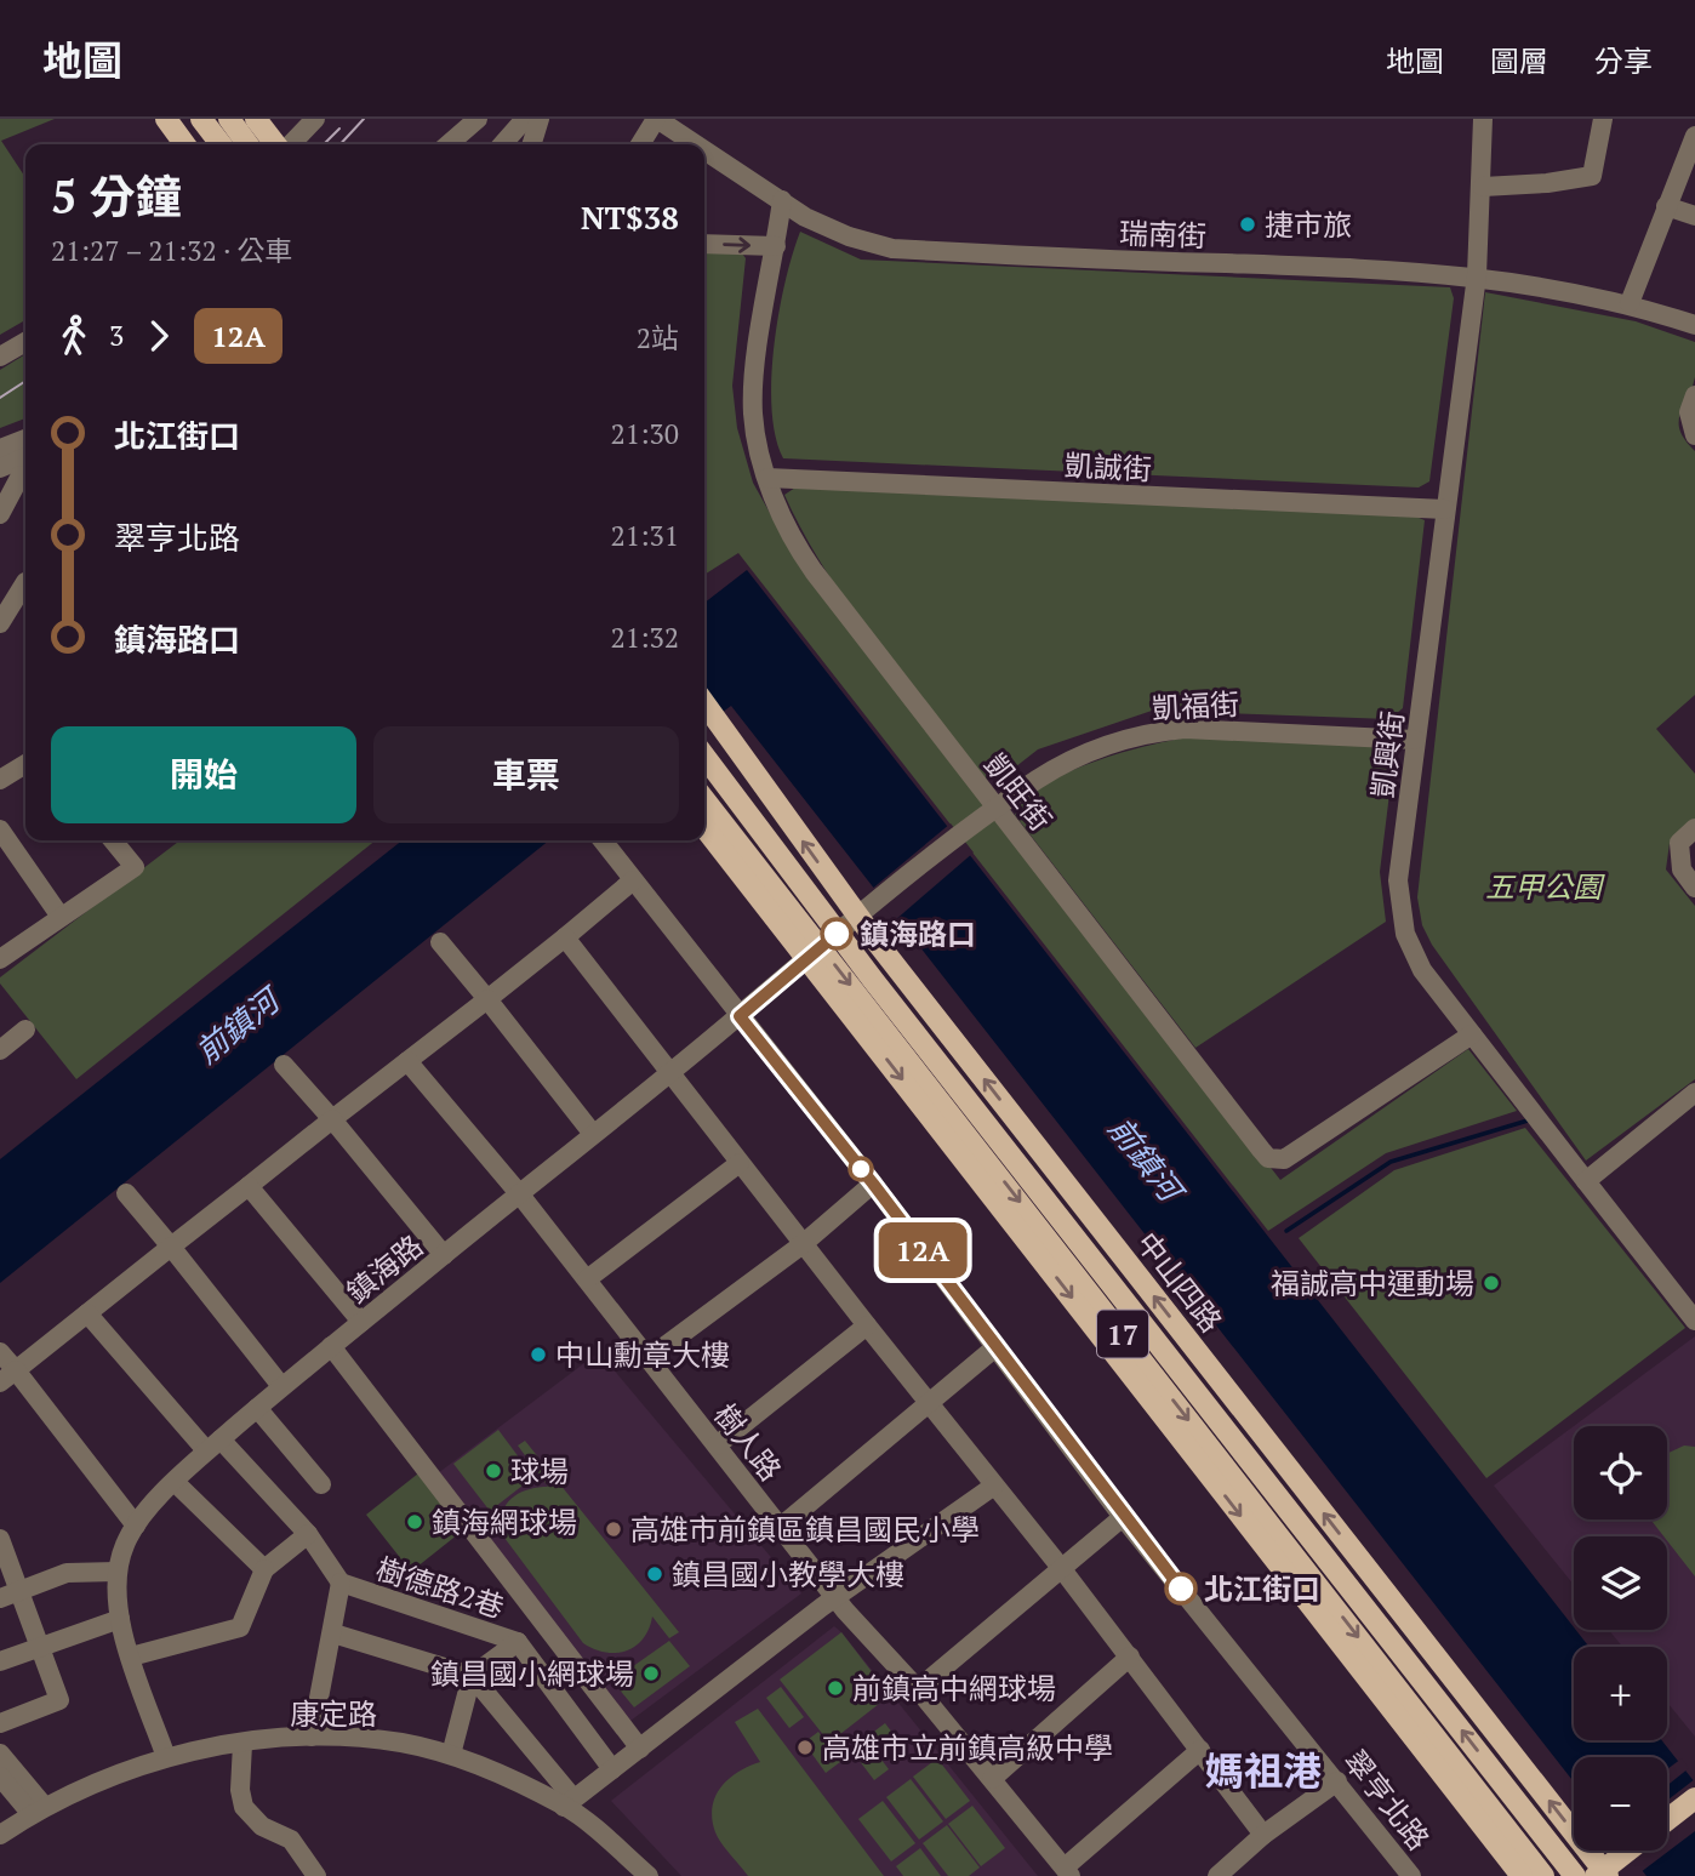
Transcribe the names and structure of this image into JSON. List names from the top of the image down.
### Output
{
  "streets": {
    "main road": ["中山四路", "17"],
    "street": [
      "瑞南街",
      "凱誠街",
      "凱福街",
      "凱興街",
      "凱旺街",
      "鎮海路",
      "樹人路",
      "樹德路2巷",
      "康定路",
      "翠亨北路"
    ]
  },
  "crossings": [
    ["瑞南街", "凱興街"],
    ["瑞南街", "凱旺街"],
    ["凱誠街", "凱興街"],
    ["凱誠街", "凱旺街"],
    ["凱福街", "凱興街"],
    ["凱福街", "凱旺街"],
    ["凱福街", "鎮海路"],
    ["凱福街", "中山四路"],
    ["凱興街", "凱旺街"],
    ["鎮海路", "中山四路"],
    ["鎮海路", "樹人路"],
    ["鎮海路", "康定路"],
    ["鎮海路", "翠亨北路"]
  ],
  "districts": ["媽祖港"],
  "water": ["前鎮河"],
  "parks": ["五甲公園"],
  "places": [
    "捷市旅",
    "鎮海路口",
    "福誠高中運動場",
    "中山勳章大樓",
    "球場",
    "鎮海網球場",
    "高雄市前鎮區鎮昌國民小學",
    "鎮昌國小教學大樓",
    "北江街口",
    "鎮昌國小網球場",
    "前鎮高中網球場",
    "高雄市立前鎮高級中學"
  ],
  "lines": ["bus line 12A"],
  "page": {
    "header": "地圖",
    "nav": ["地圖", "圖層", "分享"],
    "on_map": "12A",
    "heading": ["5 分鐘", "21:27 – 21:32 · 公車", "NT$38"],
    "legs": ["3", "12A", "2站"],
    "list": [
      {
        "name": "北江街口",
        "value": "21:30"
      },
      {
        "name": "翠亨北路",
        "value": "21:31"
      },
      {
        "name": "鎮海路口",
        "value": "21:32"
      }
    ],
    "buttons": ["開始", "車票"],
    "map_buttons": ["+", "−"]
  }
}
